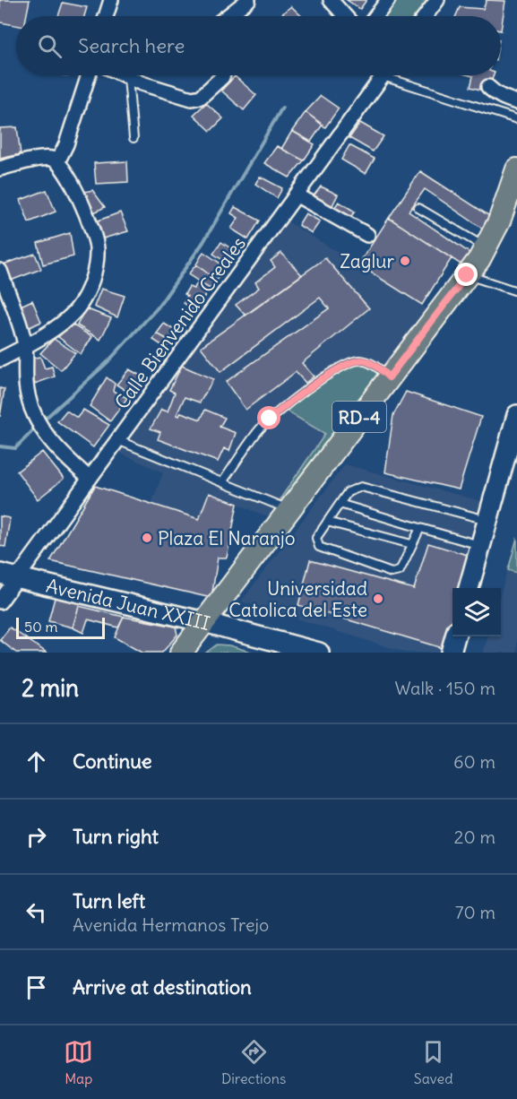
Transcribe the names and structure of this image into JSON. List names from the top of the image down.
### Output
{
  "streets": {
    "main road": ["RD-4", "Avenida Juan XXIII"],
    "street": ["Calle Bienvenido Creales"]
  },
  "crossings": [
    ["Calle Bienvenido Creales", "Avenida Juan XXIII"],
    ["RD-4", "Avenida Juan XXIII"]
  ],
  "places": ["Zaglur", "Plaza El Naranjo", "Universidad Catolica del Este"],
  "scale_bar": "50 m",
  "page": {
    "search": "Search here",
    "scale": "50 m",
    "heading": ["2 min", "Walk · 150 m"],
    "list": [
      ["Continue", "60 m"],
      ["Turn right", "20 m"],
      ["Turn left", "Avenida Hermanos Trejo", "70 m"],
      "Arrive at destination"
    ],
    "nav": ["Map", "Directions", "Saved"]
  }
}
